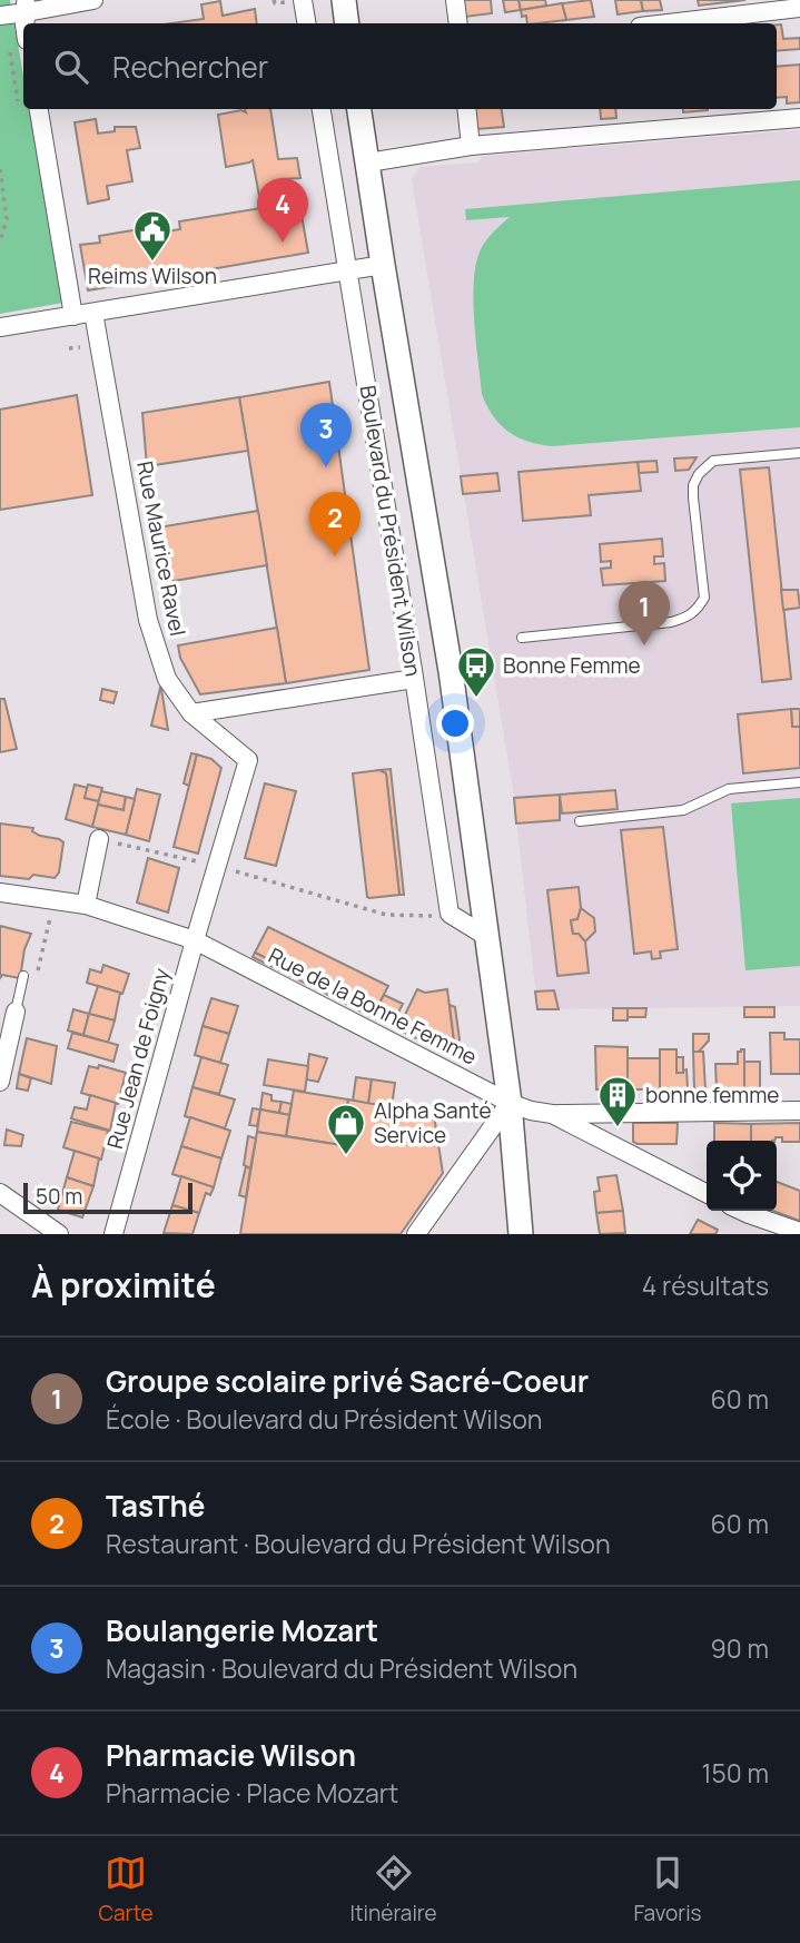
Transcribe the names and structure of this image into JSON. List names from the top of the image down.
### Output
{
  "streets": {
    "street": [
      "Boulevard du Président Wilson",
      "Rue Maurice Ravel",
      "Rue de la Bonne Femme",
      "Rue Jean de Foigny"
    ]
  },
  "crossings": [
    ["Boulevard du Président Wilson", "Rue de la Bonne Femme"],
    ["Rue Maurice Ravel", "Rue de la Bonne Femme"],
    ["Rue Maurice Ravel", "Rue Jean de Foigny"],
    ["Rue de la Bonne Femme", "Rue Jean de Foigny"]
  ],
  "places": {
    "public building": ["Reims Wilson"],
    "bus stop": ["Bonne Femme"],
    "building": ["bonne femme"],
    "shop": ["Alpha Santé Service"]
  },
  "scale_bar": "50 m",
  "page": {
    "search": "Rechercher",
    "pins": [
      "4",
      "3",
      "2",
      "1"
    ],
    "scale": "50 m",
    "heading": ["À proximité", "4 résultats"],
    "list": [
      {
        "mark": "1",
        "name": "Groupe scolaire privé Sacré-Coeur",
        "note": "École · Boulevard du Président Wilson",
        "value": "60 m"
      },
      {
        "mark": "2",
        "name": "TasThé",
        "note": "Restaurant · Boulevard du Président Wilson",
        "value": "60 m"
      },
      {
        "mark": "3",
        "name": "Boulangerie Mozart",
        "note": "Magasin · Boulevard du Président Wilson",
        "value": "90 m"
      },
      {
        "mark": "4",
        "name": "Pharmacie Wilson",
        "note": "Pharmacie · Place Mozart",
        "value": "150 m"
      }
    ],
    "nav": ["Carte", "Itinéraire", "Favoris"]
  }
}
